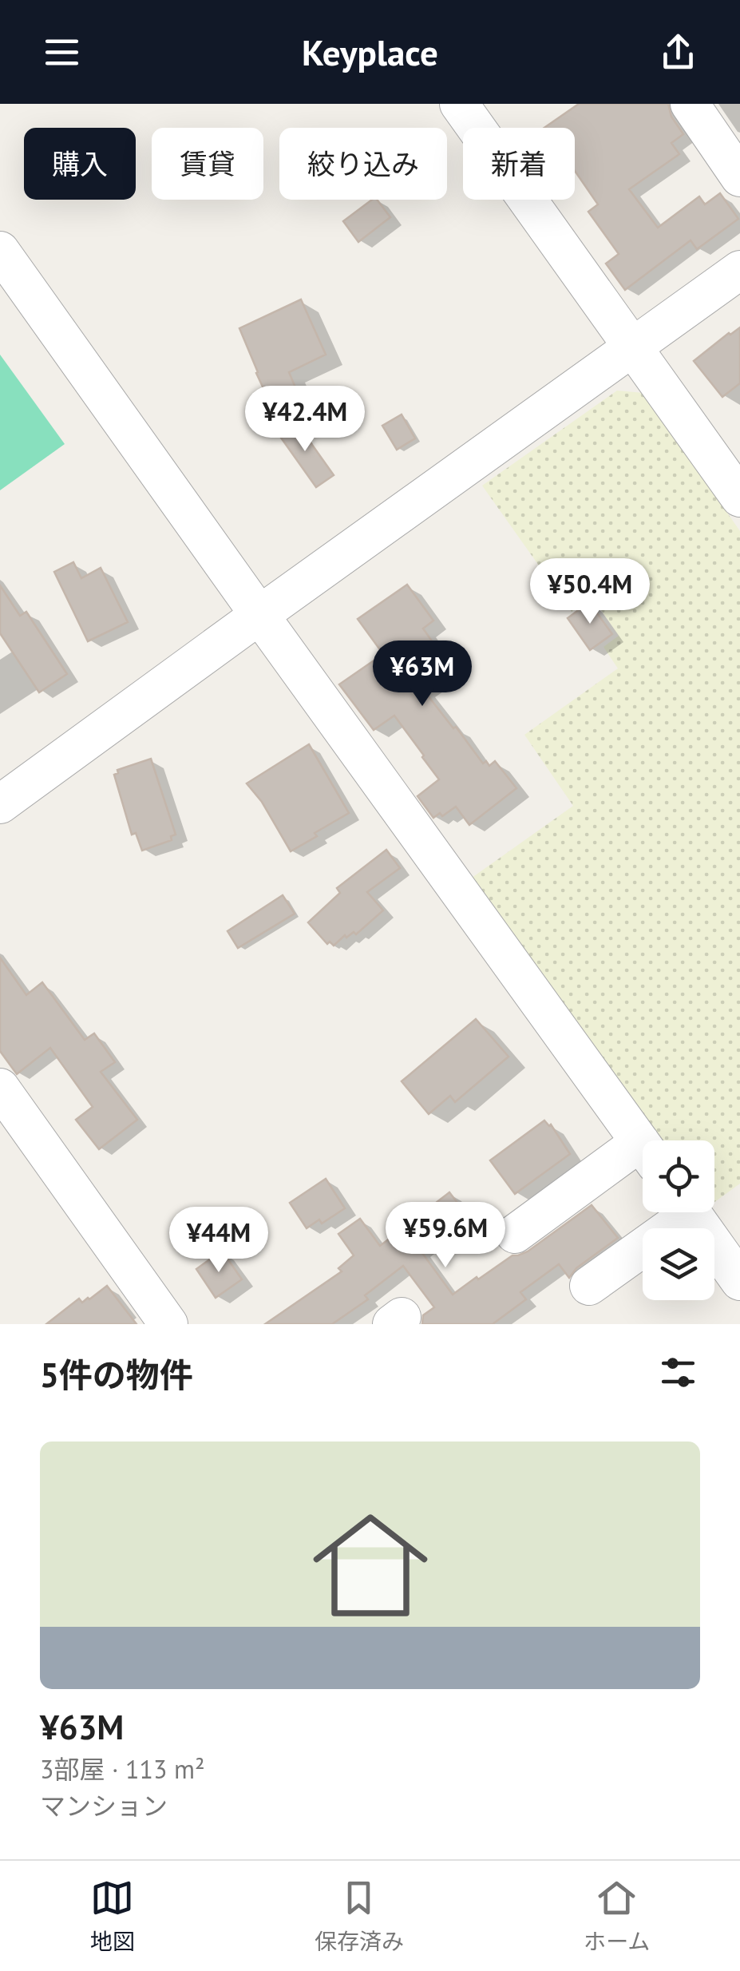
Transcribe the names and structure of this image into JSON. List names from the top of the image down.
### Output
{
  "page": {
    "header": "Keyplace",
    "chip": [
      "購入",
      "賃貸",
      "絞り込み",
      "新着"
    ],
    "price": [
      "¥42.4M",
      "¥50.4M",
      "¥63M",
      "¥59.6M",
      "¥44M"
    ],
    "heading": "5件の物件",
    "list": [
      {
        "name": "¥63M",
        "note": "3部屋 · 113 m² · マンション"
      }
    ],
    "tabs": ["地図", "保存済み", "ホーム"]
  }
}
